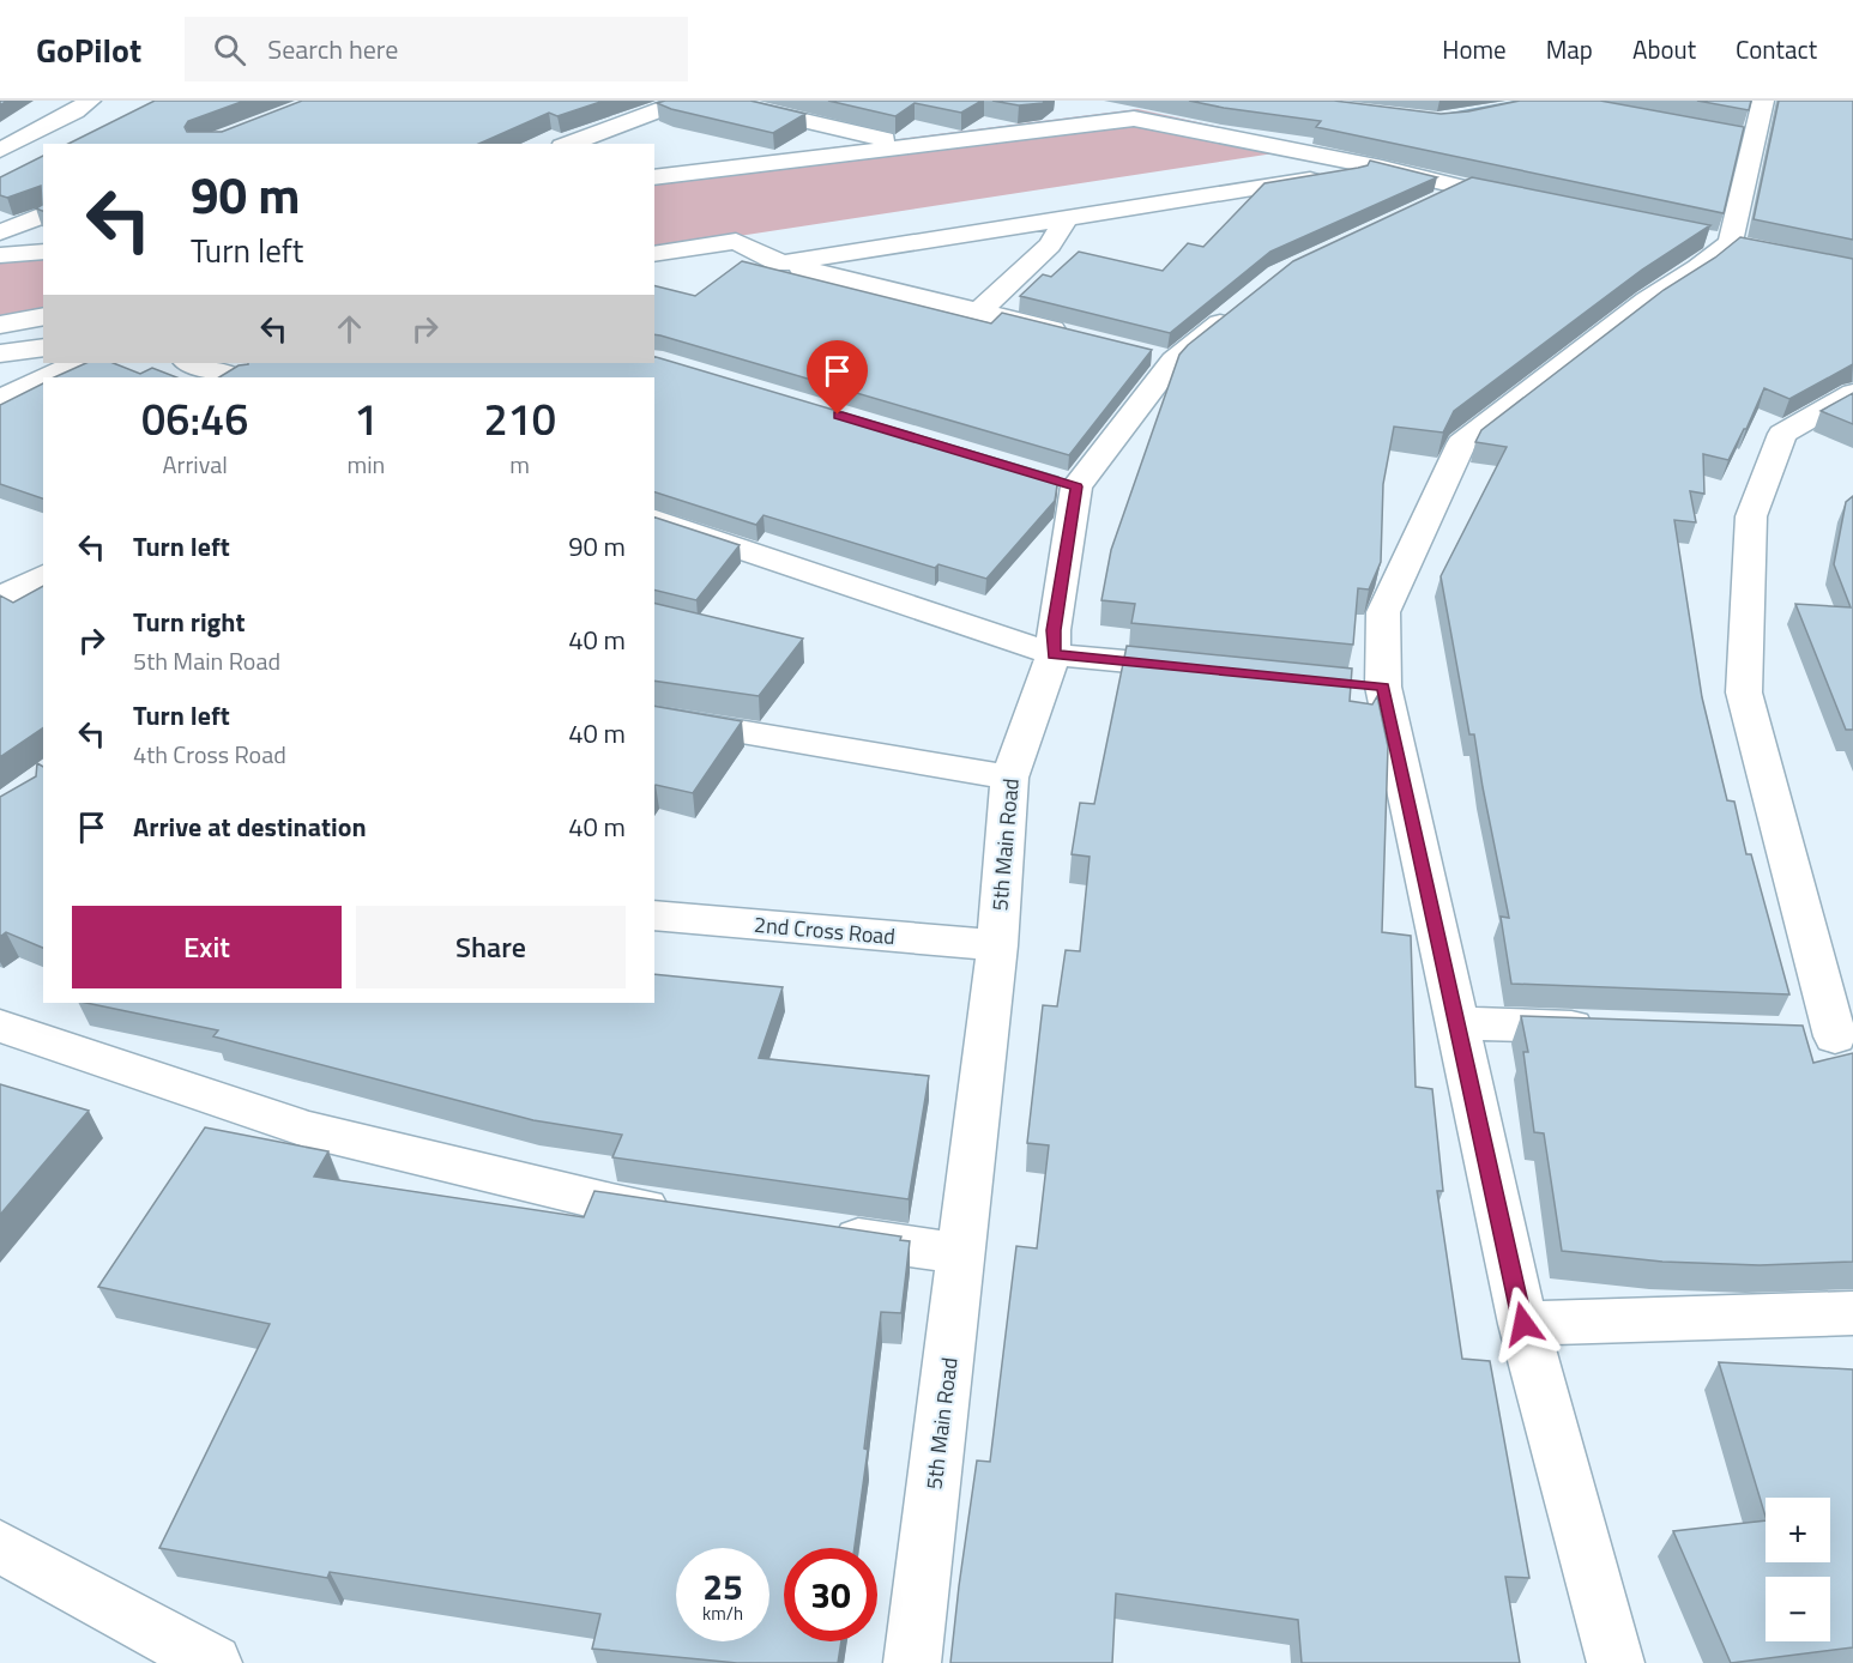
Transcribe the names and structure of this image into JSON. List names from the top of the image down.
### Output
{
  "streets": {
    "street": ["5th Main Road", "2nd Cross Road"]
  },
  "crossings": [
    ["5th Main Road", "2nd Cross Road"]
  ],
  "page": {
    "header": "GoPilot",
    "search": "Search here",
    "nav": [
      "Home",
      "Map",
      "About",
      "Contact"
    ],
    "turn": ["90 m", "Turn left"],
    "eta": [
      "06:46",
      "Arrival",
      "1",
      "min",
      "210",
      "m"
    ],
    "list": [
      {
        "name": "Turn left",
        "value": "90 m"
      },
      {
        "name": "Turn right",
        "note": "5th Main Road",
        "value": "40 m"
      },
      {
        "name": "Turn left",
        "note": "4th Cross Road",
        "value": "40 m"
      },
      {
        "name": "Arrive at destination",
        "value": "40 m"
      }
    ],
    "buttons": ["Exit", "Share"],
    "map_buttons": ["+", "−"],
    "speed": "25 km/h",
    "limit": "30"
  }
}
